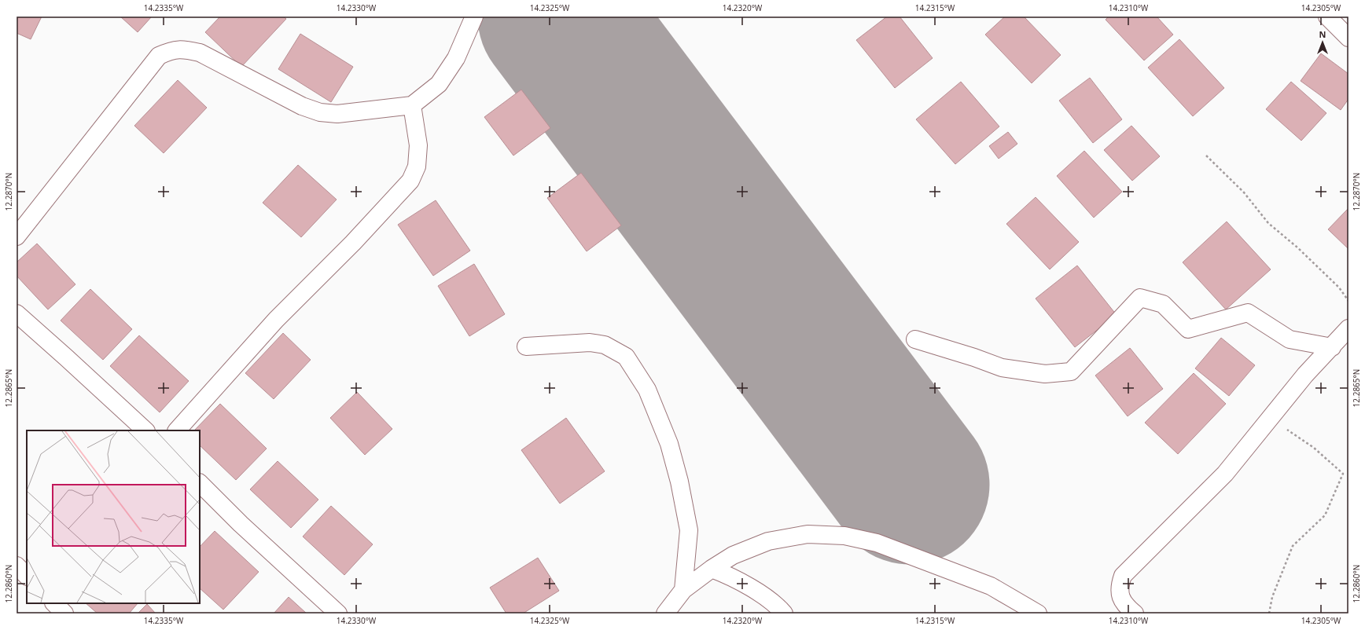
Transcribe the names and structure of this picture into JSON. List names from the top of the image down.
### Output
{
  "north": "top",
  "coordinates": [
    "14.2335°W",
    "14.2330°W",
    "14.2325°W",
    "14.2320°W",
    "14.2315°W",
    "14.2310°W",
    "14.2305°W",
    "12.2870°N",
    "12.2865°N",
    "12.2860°N"
  ]
}
